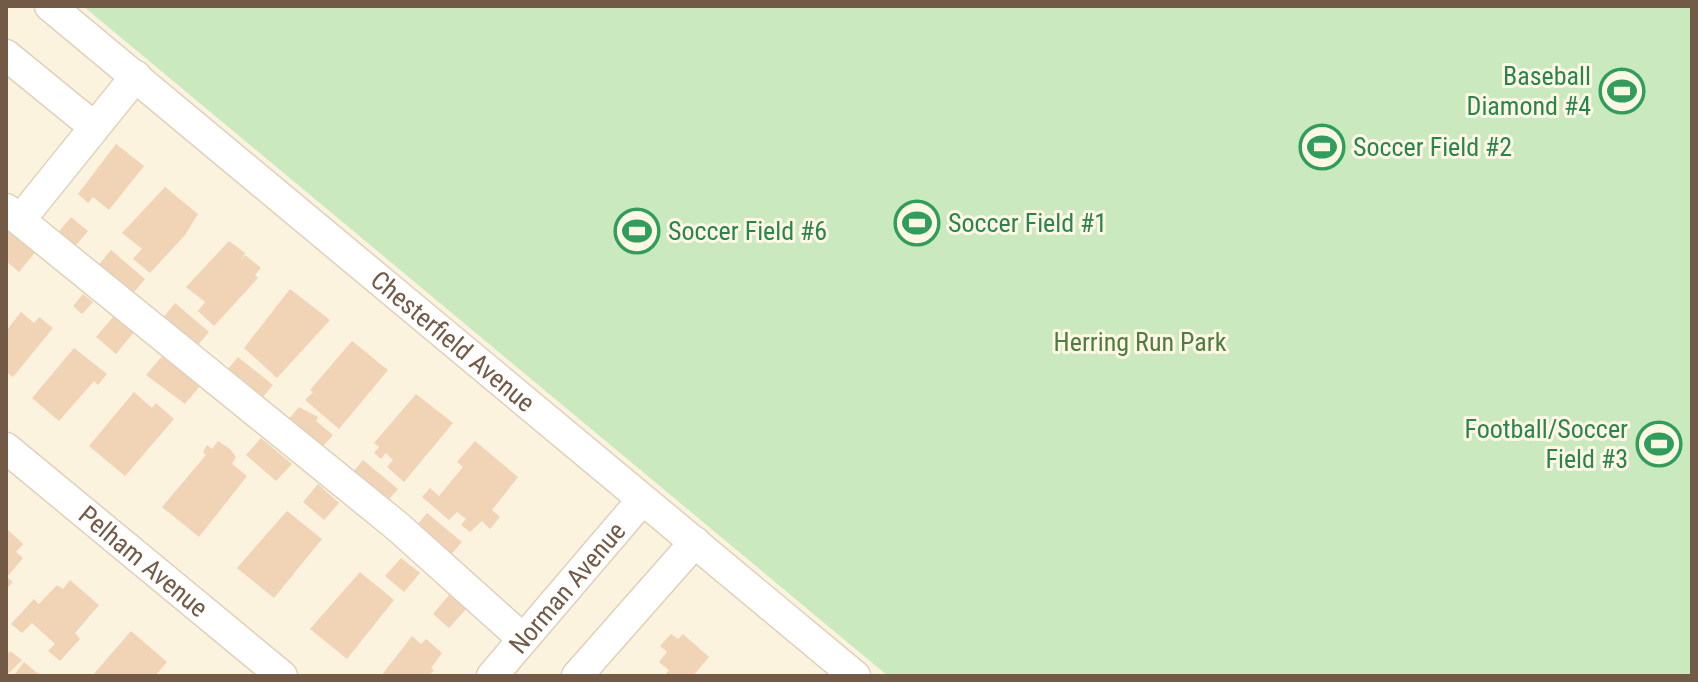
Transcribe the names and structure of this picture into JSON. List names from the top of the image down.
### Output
{
  "streets": {
    "street": ["Chesterfield Avenue", "Pelham Avenue", "Norman Avenue"]
  },
  "crossings": [
    ["Chesterfield Avenue", "Norman Avenue"]
  ],
  "parks": ["Herring Run Park"],
  "places": {
    "sports": [
      "Baseball Diamond #4",
      "Soccer Field #2",
      "Soccer Field #1",
      "Soccer Field #6",
      "Football/Soccer Field #3"
    ]
  }
}
